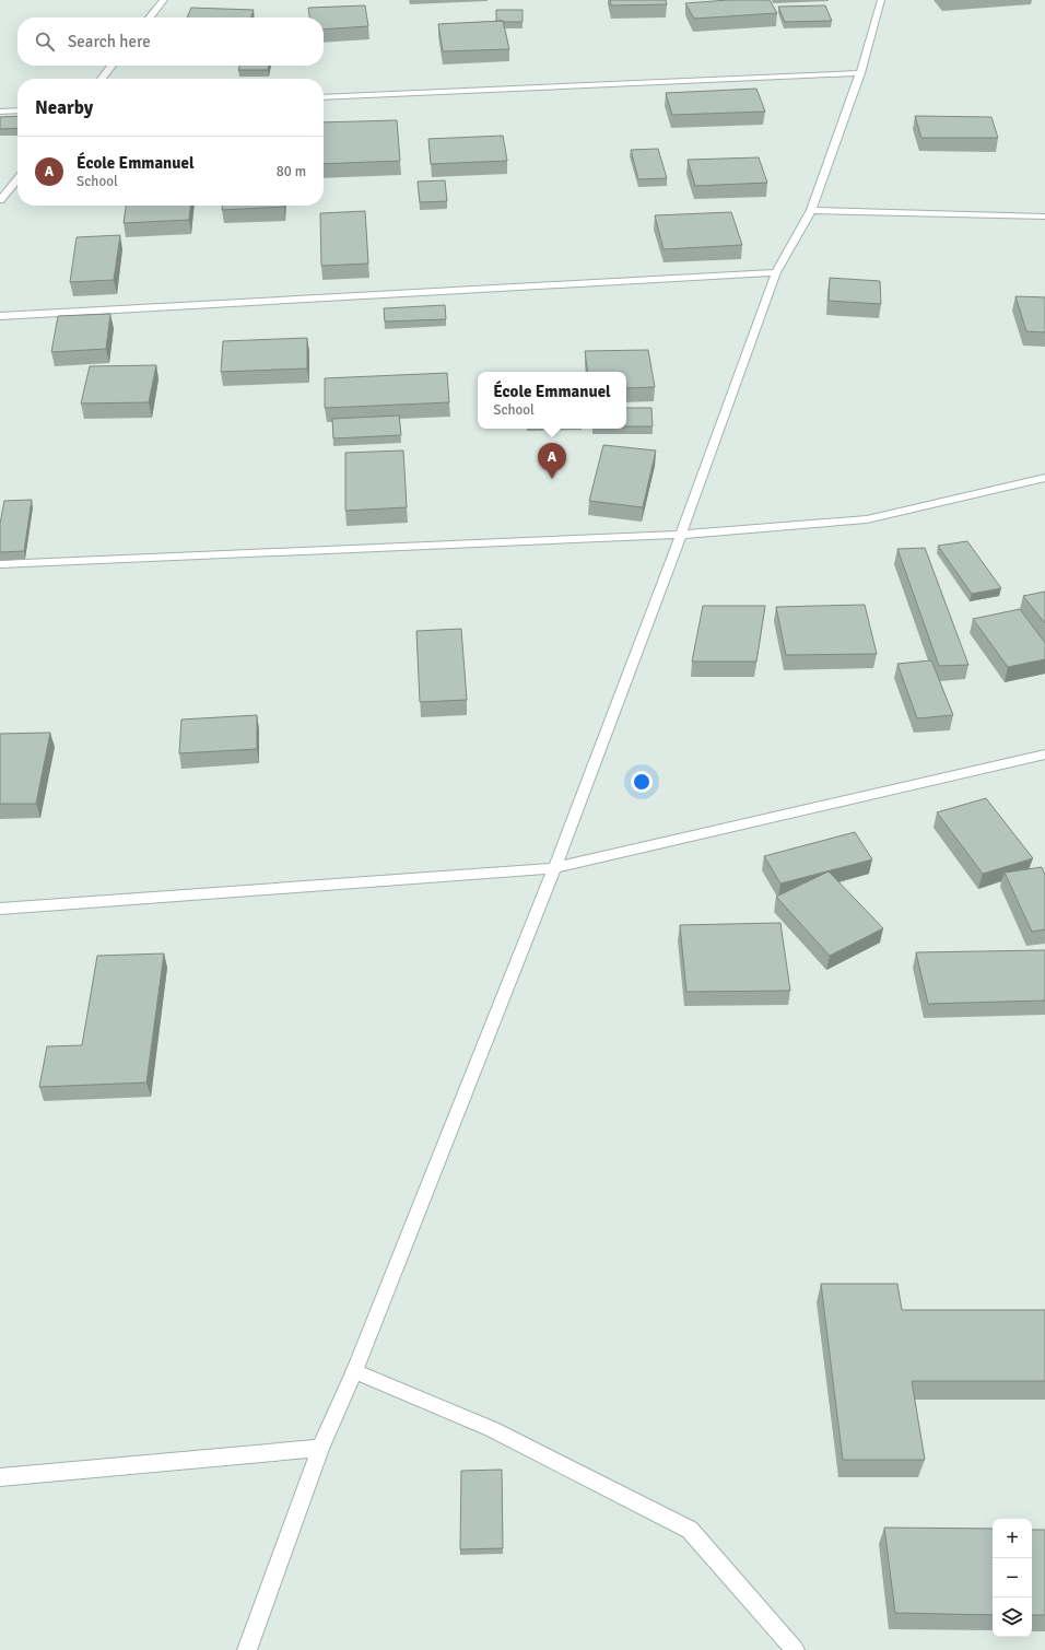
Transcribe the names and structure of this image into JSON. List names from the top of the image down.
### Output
{
  "page": {
    "search": "Search here",
    "heading": "Nearby",
    "list": [
      {
        "mark": "A",
        "name": "École Emmanuel",
        "note": "School",
        "value": "80 m"
      }
    ],
    "popup": ["École Emmanuel", "School"],
    "pins": "A",
    "map_buttons": ["+", "−"]
  }
}
